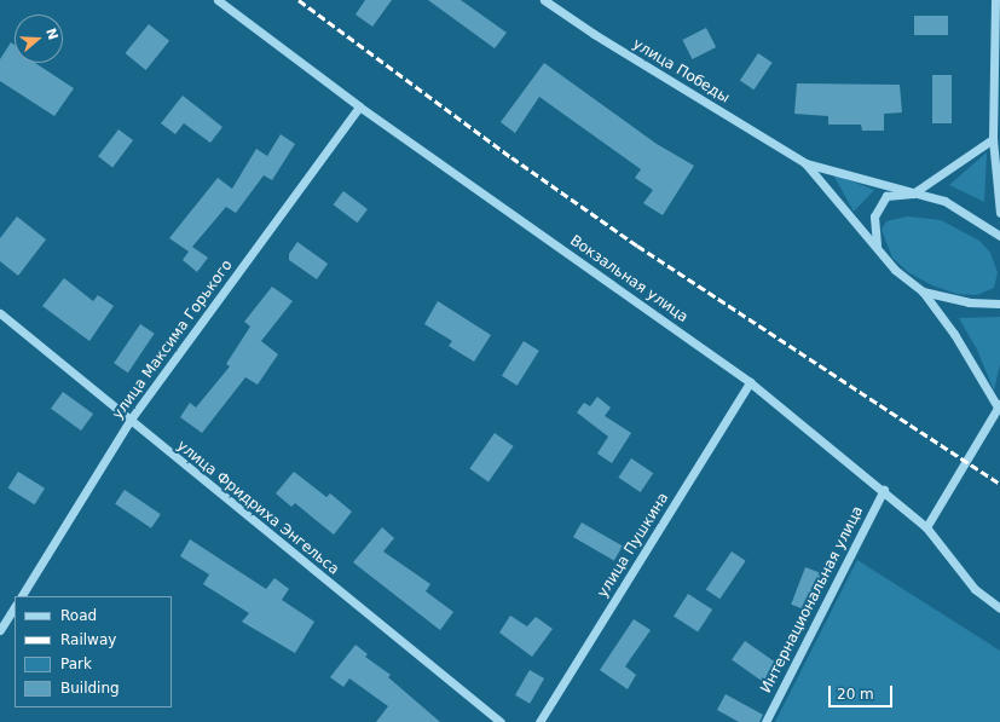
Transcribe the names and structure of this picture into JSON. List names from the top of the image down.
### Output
{
  "streets": {
    "street": [
      "улица Победы",
      "Вокзальная улица",
      "улица Максима Горького",
      "улица Фридриха Энгельса",
      "улица Пушкина",
      "Интернациональная улица"
    ]
  },
  "crossings": [
    ["Вокзальная улица", "улица Максима Горького"],
    ["Вокзальная улица", "улица Пушкина"],
    ["Вокзальная улица", "Интернациональная улица"],
    ["улица Максима Горького", "улица Фридриха Энгельса"]
  ],
  "legend": [
    "Road",
    "Railway",
    "Park",
    "Building"
  ],
  "scale_bar": "20 m",
  "north": "right"
}
